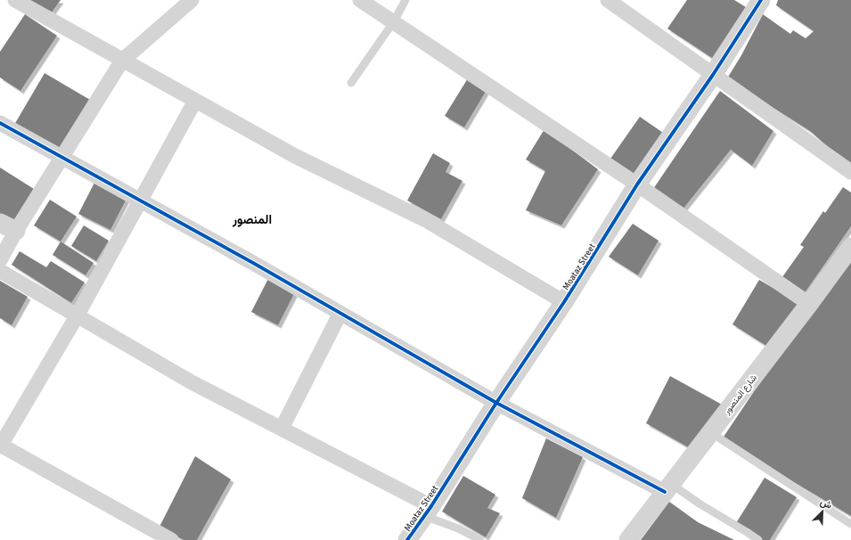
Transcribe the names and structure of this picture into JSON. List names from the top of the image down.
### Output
{
  "streets": {
    "street": ["Moataz Street", "شارع المنصور"]
  },
  "districts": ["المنصور"],
  "north": "top right"
}
